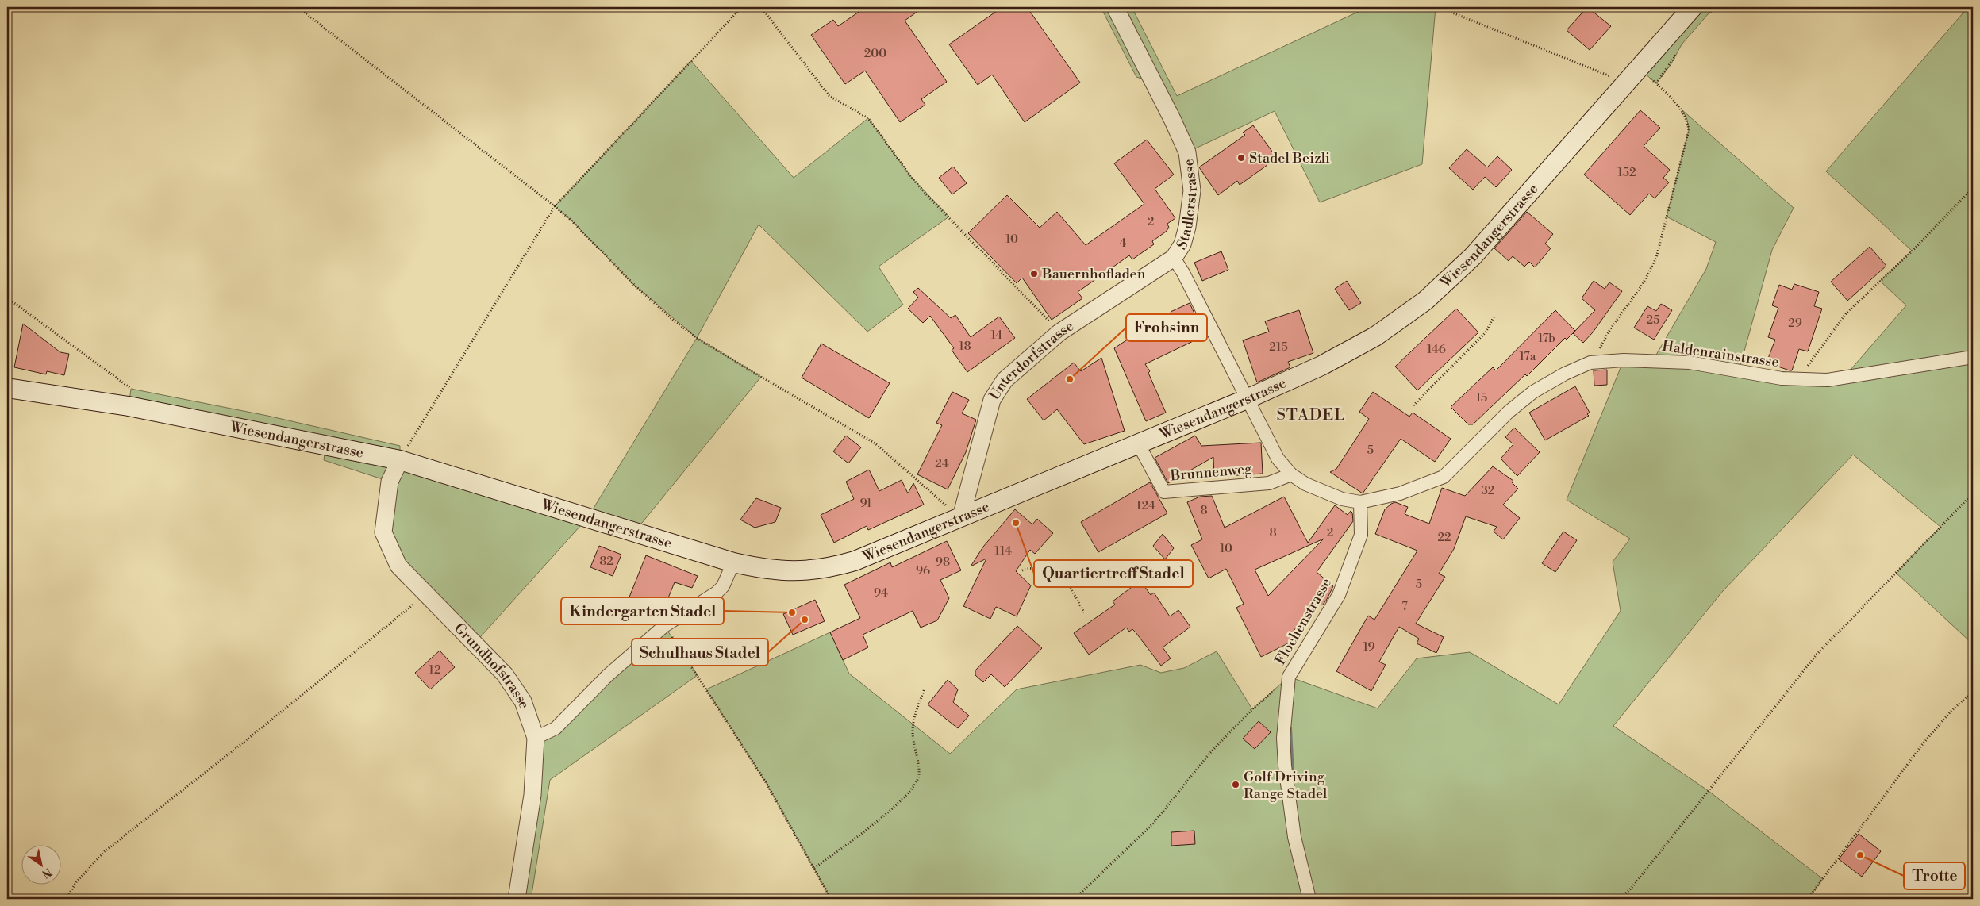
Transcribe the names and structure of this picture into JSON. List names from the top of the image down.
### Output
{
  "streets": {
    "main road": ["Wiesendangerstrasse"],
    "street": [
      "Stadlerstrasse",
      "Haldenrainstrasse",
      "Unterdorfstrasse",
      "Brunnenweg",
      "Flochenstrasse",
      "Grundhofstrasse"
    ]
  },
  "crossings": [
    ["Stadlerstrasse", "Wiesendangerstrasse"],
    ["Stadlerstrasse", "Haldenrainstrasse"],
    ["Stadlerstrasse", "Unterdorfstrasse"],
    ["Wiesendangerstrasse", "Haldenrainstrasse"],
    ["Wiesendangerstrasse", "Unterdorfstrasse"],
    ["Wiesendangerstrasse", "Brunnenweg"],
    ["Wiesendangerstrasse", "Grundhofstrasse"],
    ["Haldenrainstrasse", "Brunnenweg"],
    ["Haldenrainstrasse", "Flochenstrasse"]
  ],
  "districts": ["STADEL"],
  "places": [
    "Stadel Beizli",
    "Bauernhofladen",
    "Frohsinn",
    "Quartiertreff Stadel",
    "Kindergarten Stadel",
    "Schulhaus Stadel",
    "Golf Driving Range Stadel",
    "Trotte"
  ],
  "house_numbers": [
    "200",
    "152",
    "2",
    "10",
    "4",
    "25",
    "29",
    "14",
    "17b",
    "18",
    "215",
    "146",
    "17a",
    "15",
    "5",
    "24",
    "32",
    "91",
    "124",
    "8",
    "8",
    "2",
    "22",
    "10",
    "114",
    "82",
    "98",
    "96",
    "5",
    "94",
    "7",
    "19",
    "12"
  ],
  "north": "bottom right"
}
